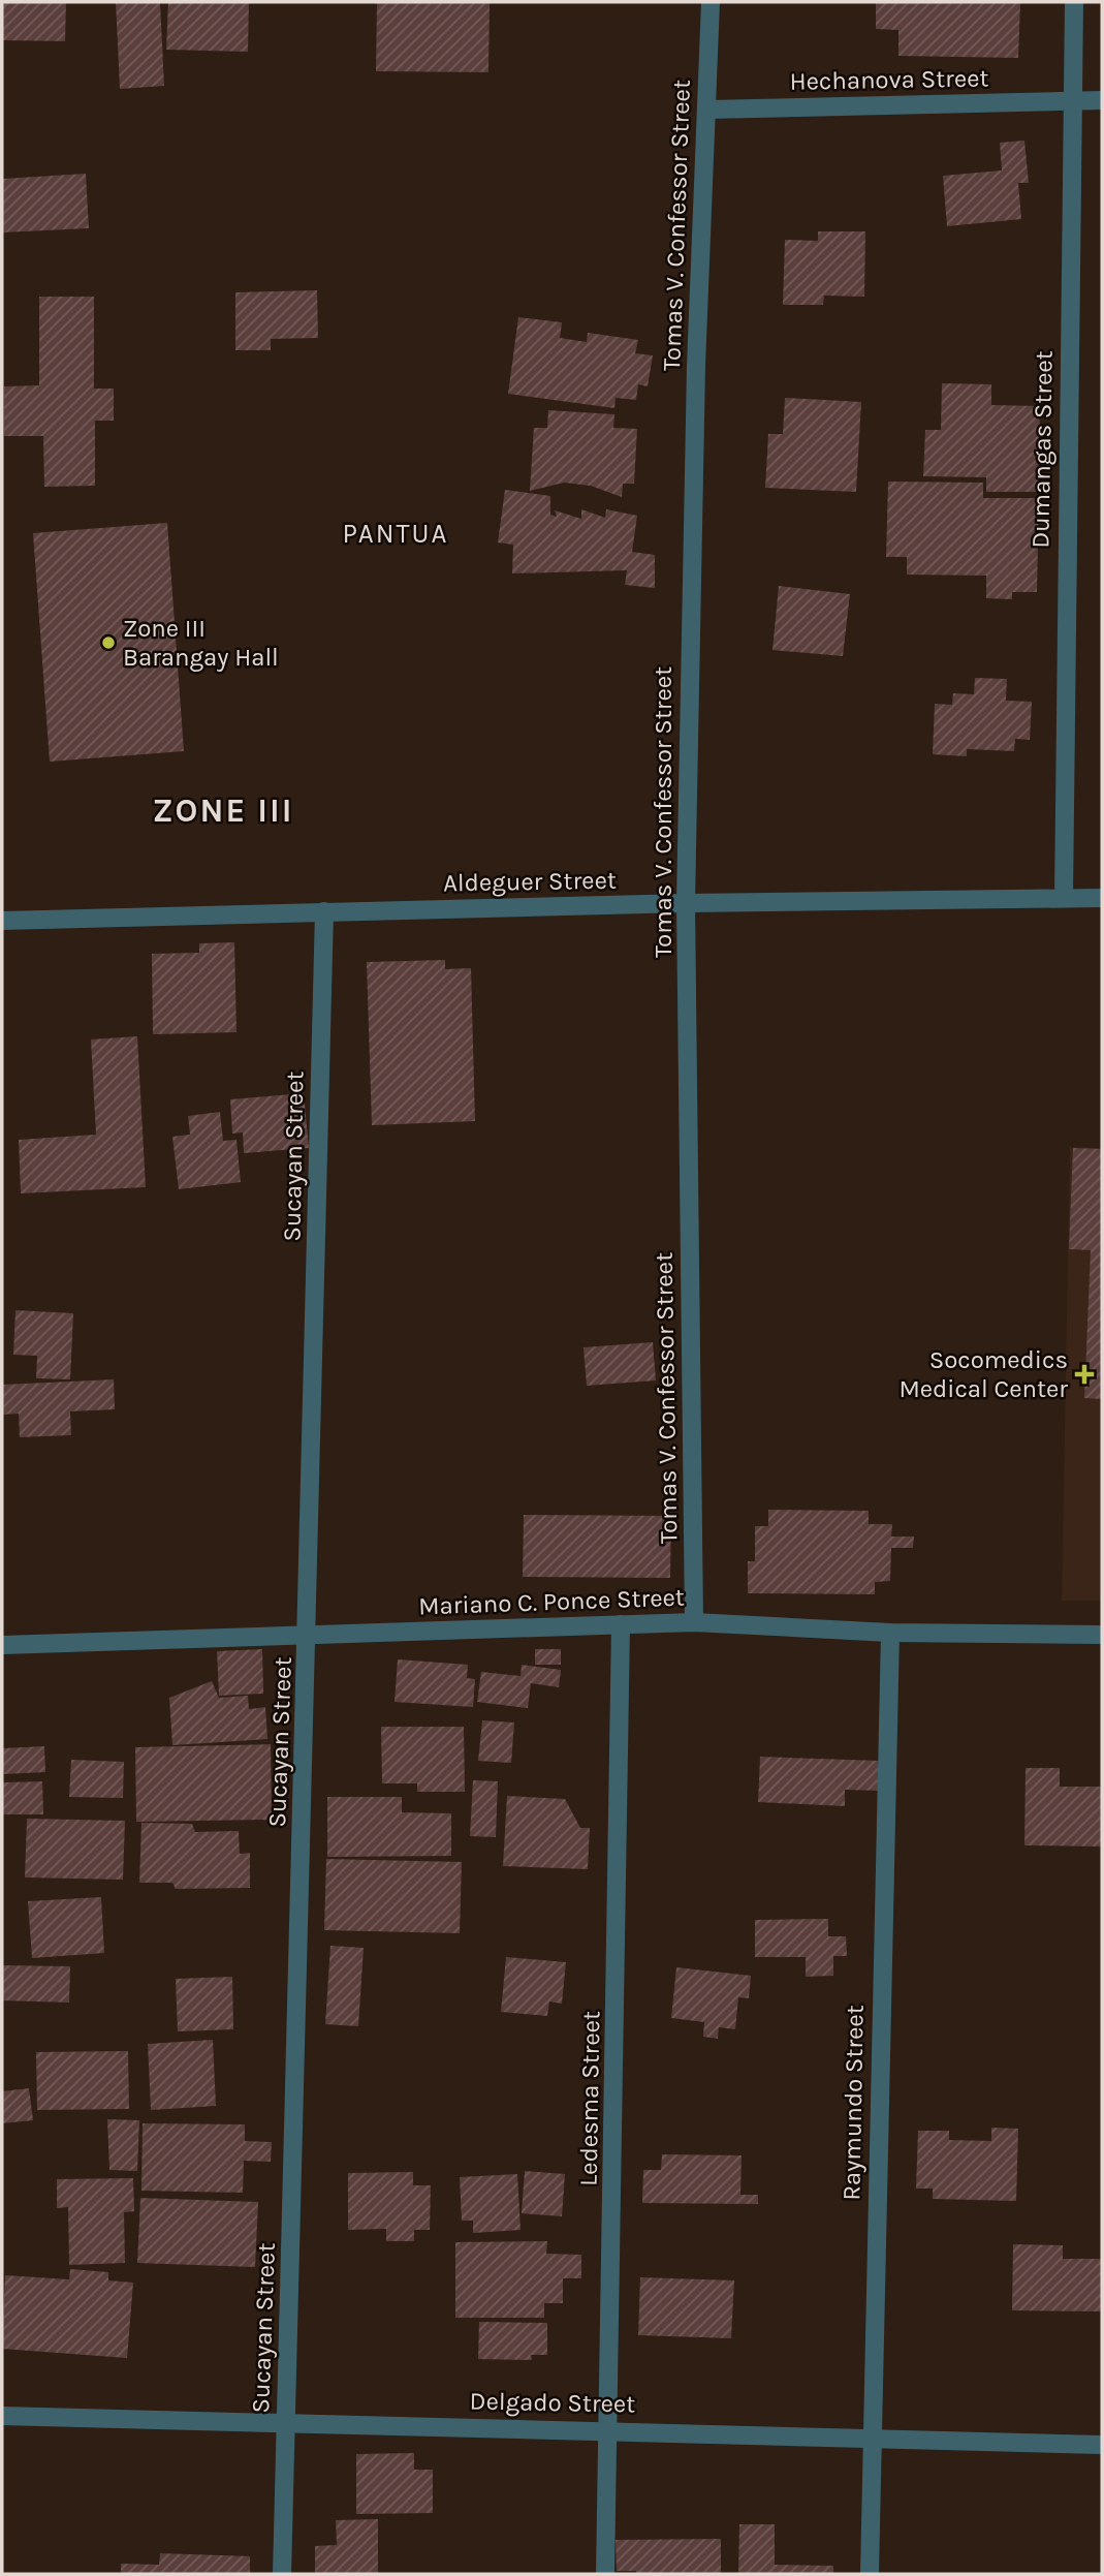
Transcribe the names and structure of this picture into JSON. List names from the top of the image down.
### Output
{
  "streets": {
    "street": [
      "Hechanova Street",
      "Tomas V. Confessor Street",
      "Dumangas Street",
      "Aldeguer Street",
      "Sucayan Street",
      "Mariano C. Ponce Street",
      "Ledesma Street",
      "Raymundo Street",
      "Delgado Street"
    ]
  },
  "crossings": [
    ["Hechanova Street", "Tomas V. Confessor Street"],
    ["Hechanova Street", "Dumangas Street"],
    ["Tomas V. Confessor Street", "Aldeguer Street"],
    ["Tomas V. Confessor Street", "Mariano C. Ponce Street"],
    ["Dumangas Street", "Aldeguer Street"],
    ["Aldeguer Street", "Sucayan Street"],
    ["Sucayan Street", "Mariano C. Ponce Street"],
    ["Sucayan Street", "Delgado Street"],
    ["Mariano C. Ponce Street", "Ledesma Street"],
    ["Mariano C. Ponce Street", "Raymundo Street"],
    ["Ledesma Street", "Delgado Street"],
    ["Raymundo Street", "Delgado Street"]
  ],
  "districts": ["PANTUA", "ZONE III"],
  "places": {
    "other": ["Zone III Barangay Hall"],
    "health": ["Socomedics Medical Center"]
  }
}
